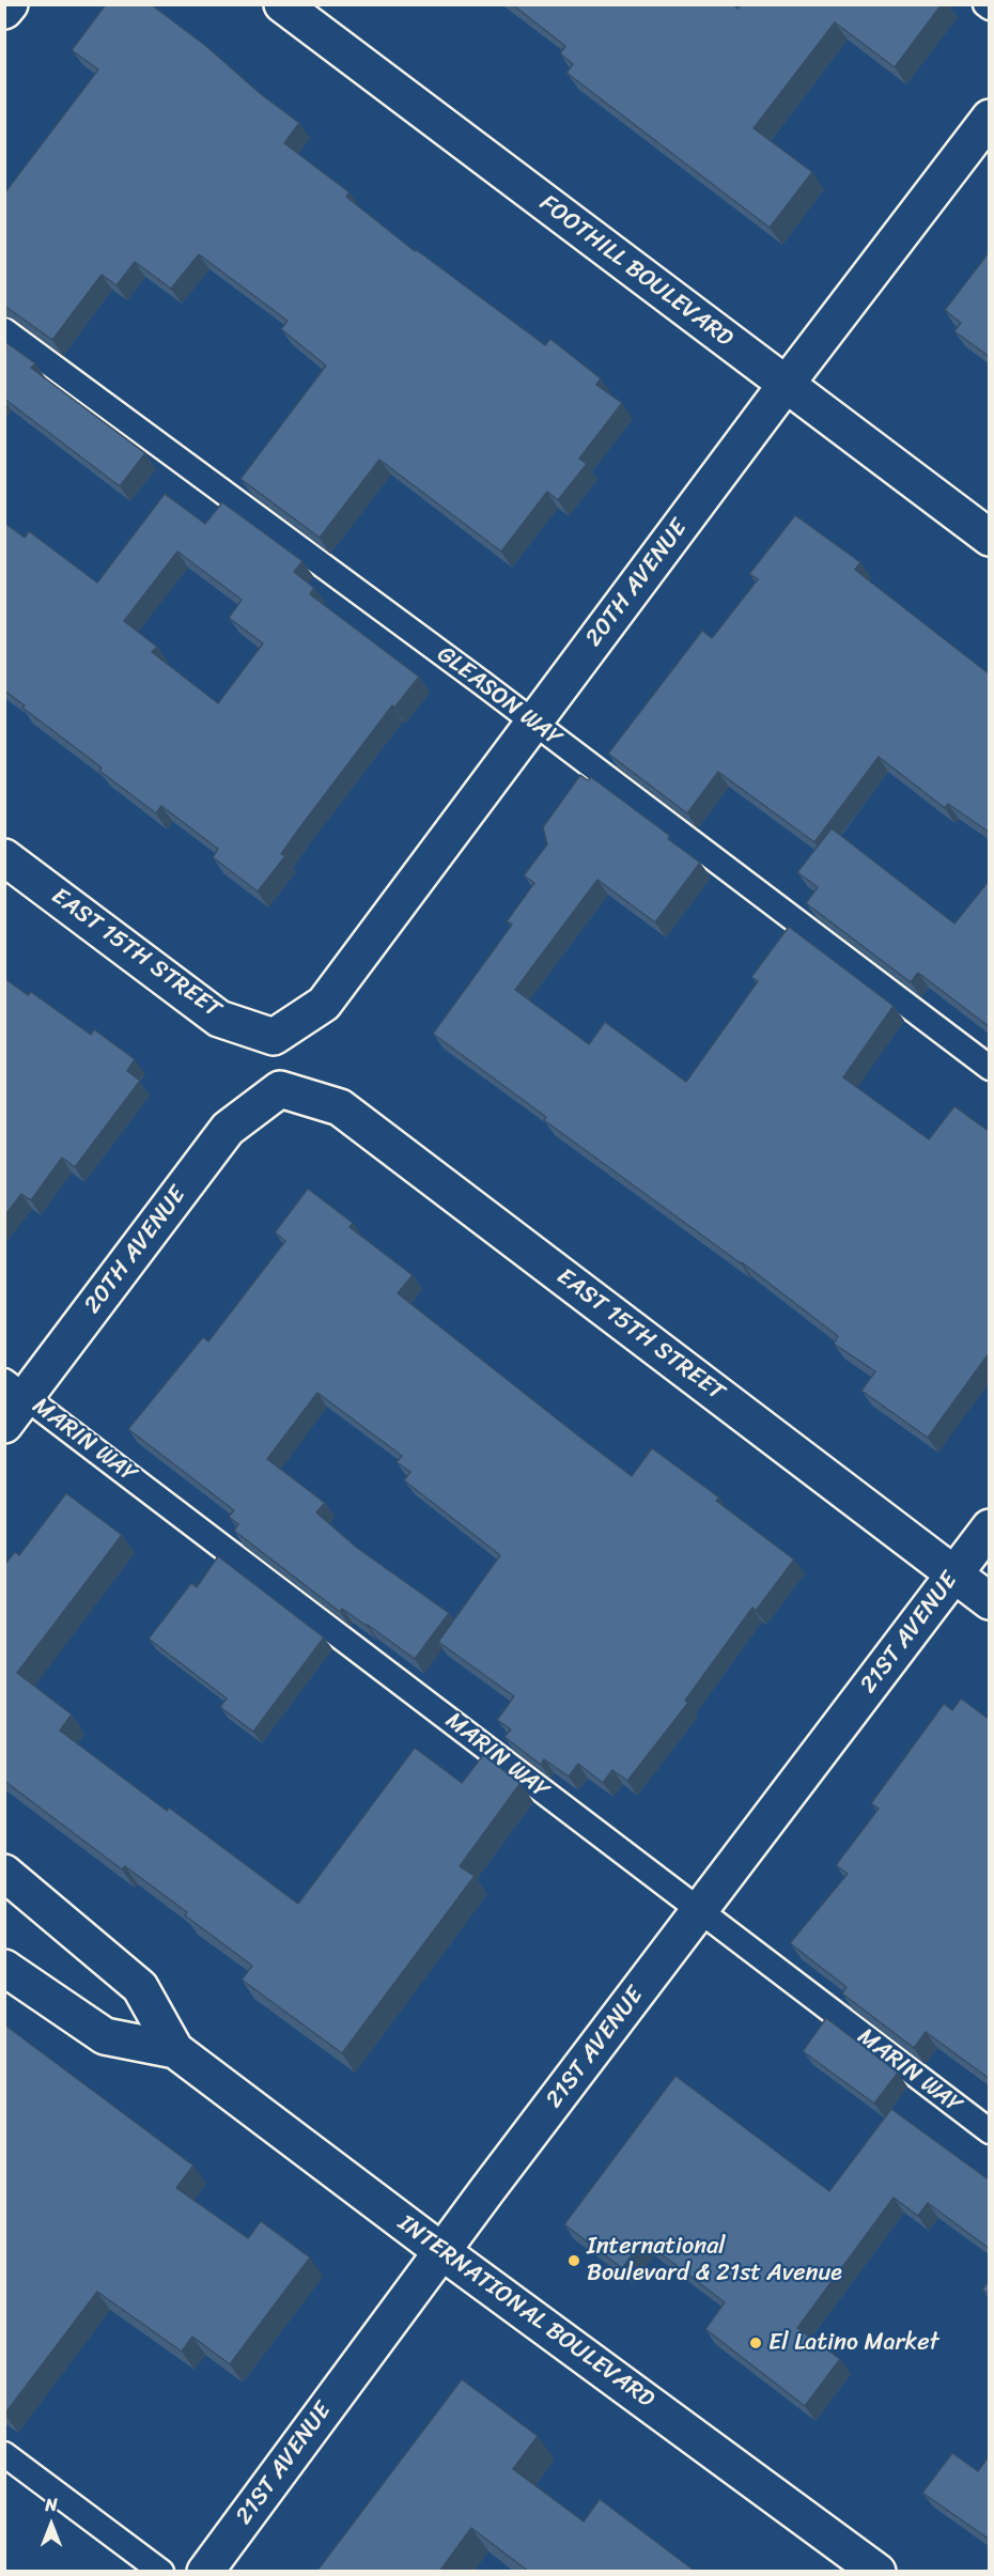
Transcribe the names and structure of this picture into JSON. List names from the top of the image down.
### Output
{
  "streets": {
    "street": [
      "FOOTHILL BOULEVARD",
      "20TH AVENUE",
      "EAST 15TH STREET",
      "21ST AVENUE",
      "INTERNATIONAL BOULEVARD"
    ],
    "lane": ["GLEASON WAY", "MARIN WAY"]
  },
  "crossings": [
    ["FOOTHILL BOULEVARD", "20TH AVENUE"],
    ["20TH AVENUE", "GLEASON WAY"],
    ["20TH AVENUE", "EAST 15TH STREET"],
    ["20TH AVENUE", "MARIN WAY"],
    ["EAST 15TH STREET", "21ST AVENUE"],
    ["MARIN WAY", "21ST AVENUE"],
    ["21ST AVENUE", "INTERNATIONAL BOULEVARD"]
  ],
  "places": ["International Boulevard & 21st Avenue", "El Latino Market"],
  "north": "top"
}
